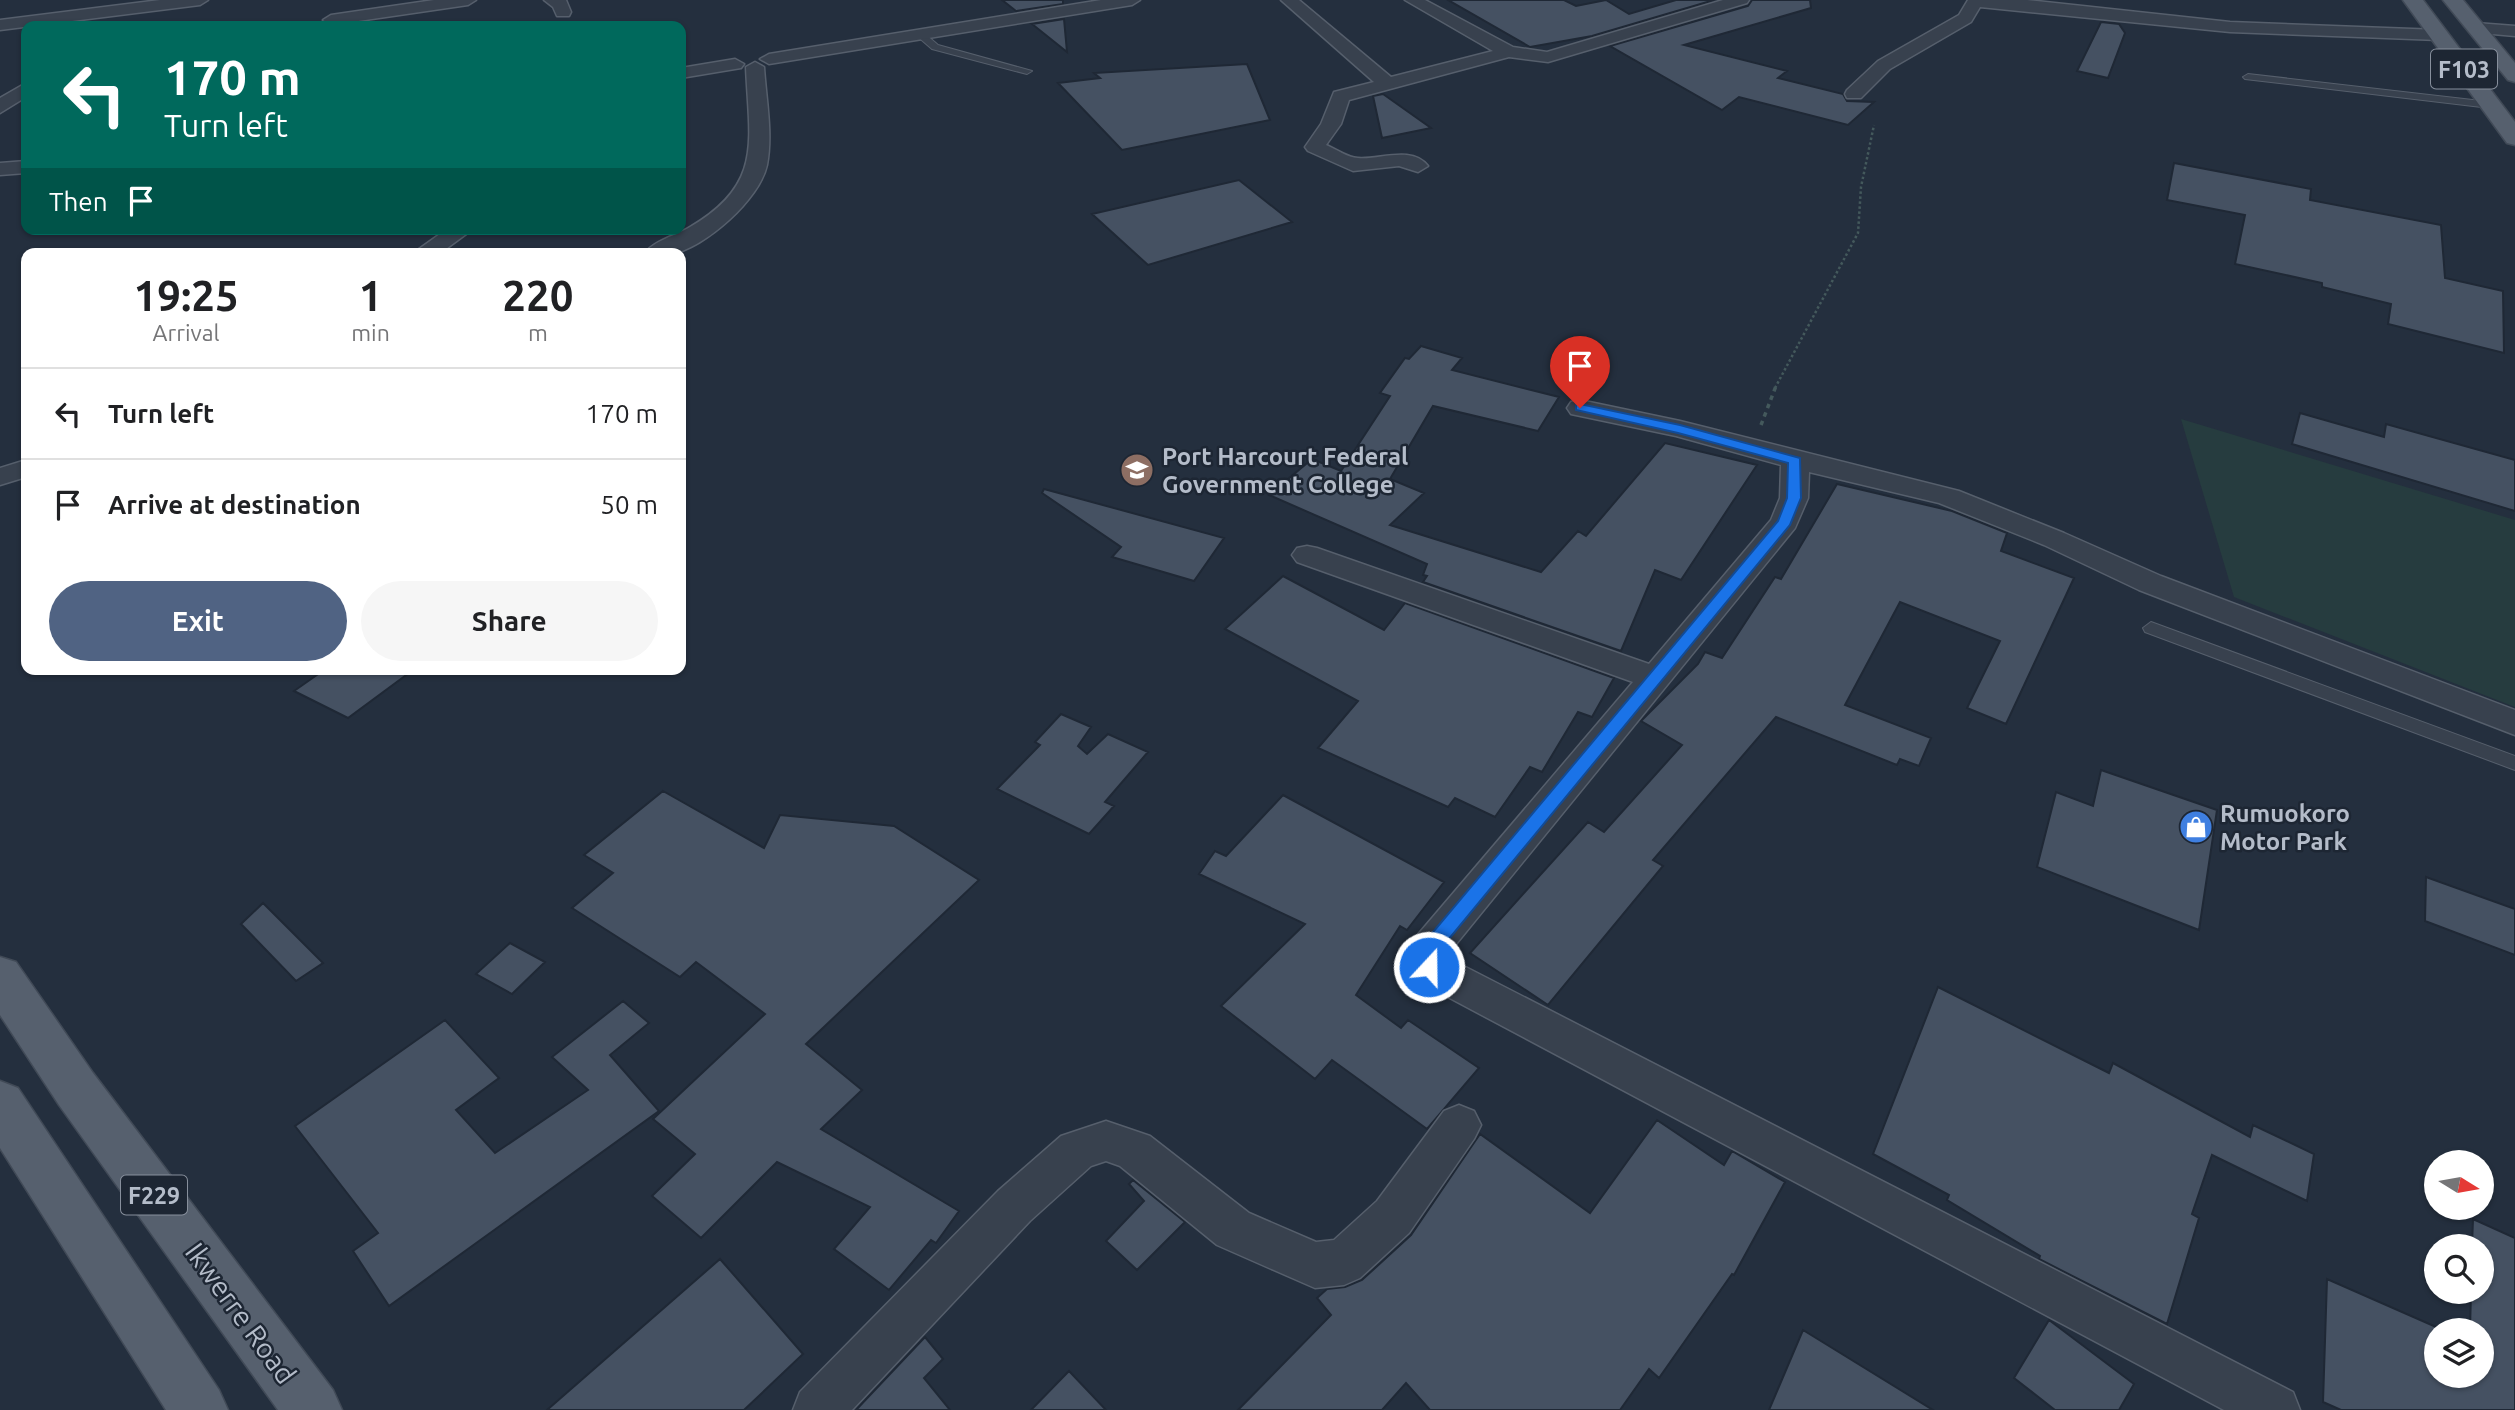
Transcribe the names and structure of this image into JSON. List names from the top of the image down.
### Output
{
  "streets": {
    "main road": ["F103", "F229", "Ikwerre Road"]
  },
  "places": {
    "school or university": ["Port Harcourt Federal Government College"],
    "shop": ["Rumuokoro Motor Park"]
  },
  "north": "right",
  "page": {
    "turn": ["170 m", "Turn left"],
    "then": "Then",
    "eta": [
      "19:25",
      "Arrival",
      "1",
      "min",
      "220",
      "m"
    ],
    "list": [
      {
        "name": "Turn left",
        "value": "170 m"
      },
      {
        "name": "Arrive at destination",
        "value": "50 m"
      }
    ],
    "buttons": ["Exit", "Share"]
  }
}
